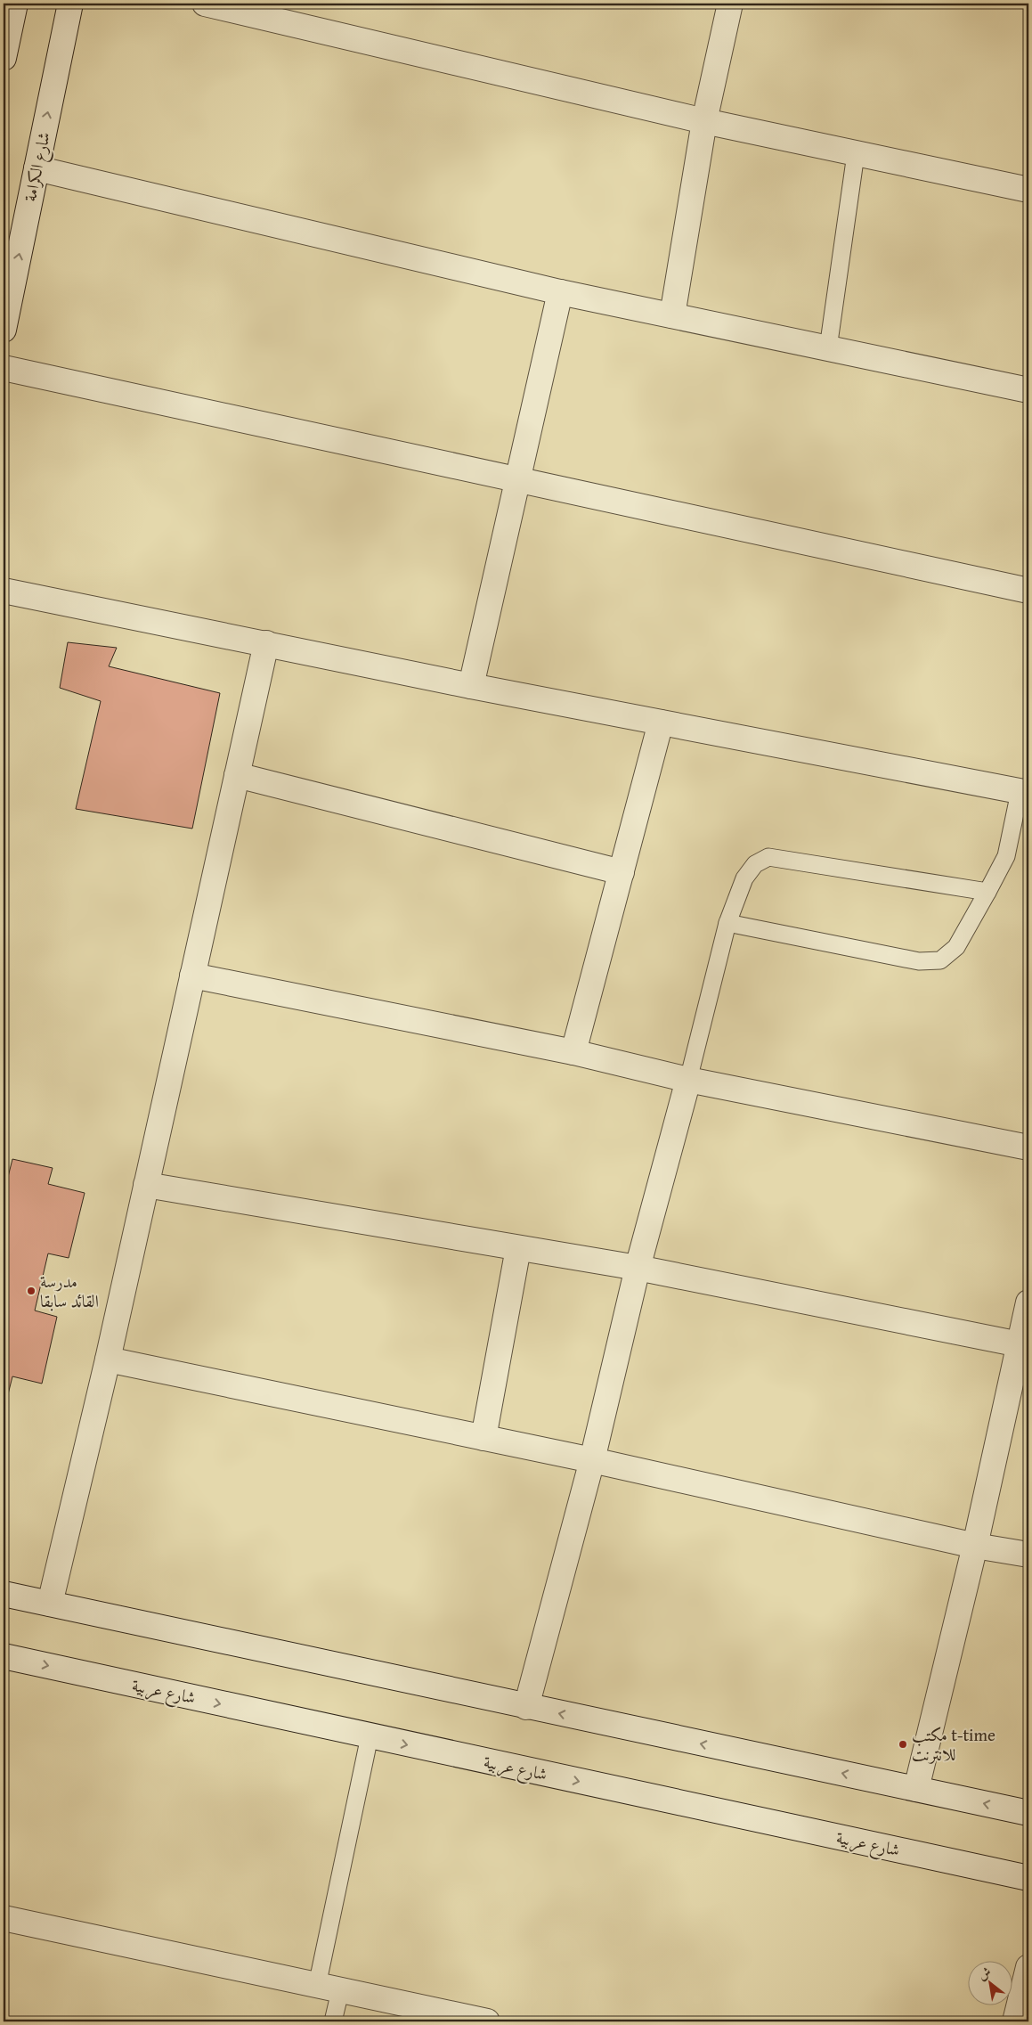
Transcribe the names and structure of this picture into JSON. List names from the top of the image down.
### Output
{
  "streets": {
    "street": ["شارع الكرامة", "شارع عربية"]
  },
  "one_way": ["شارع الكرامة"],
  "places": ["مدرسة القائد سابقا", "مكتب t-time للانترنت"],
  "north": "top left"
}
